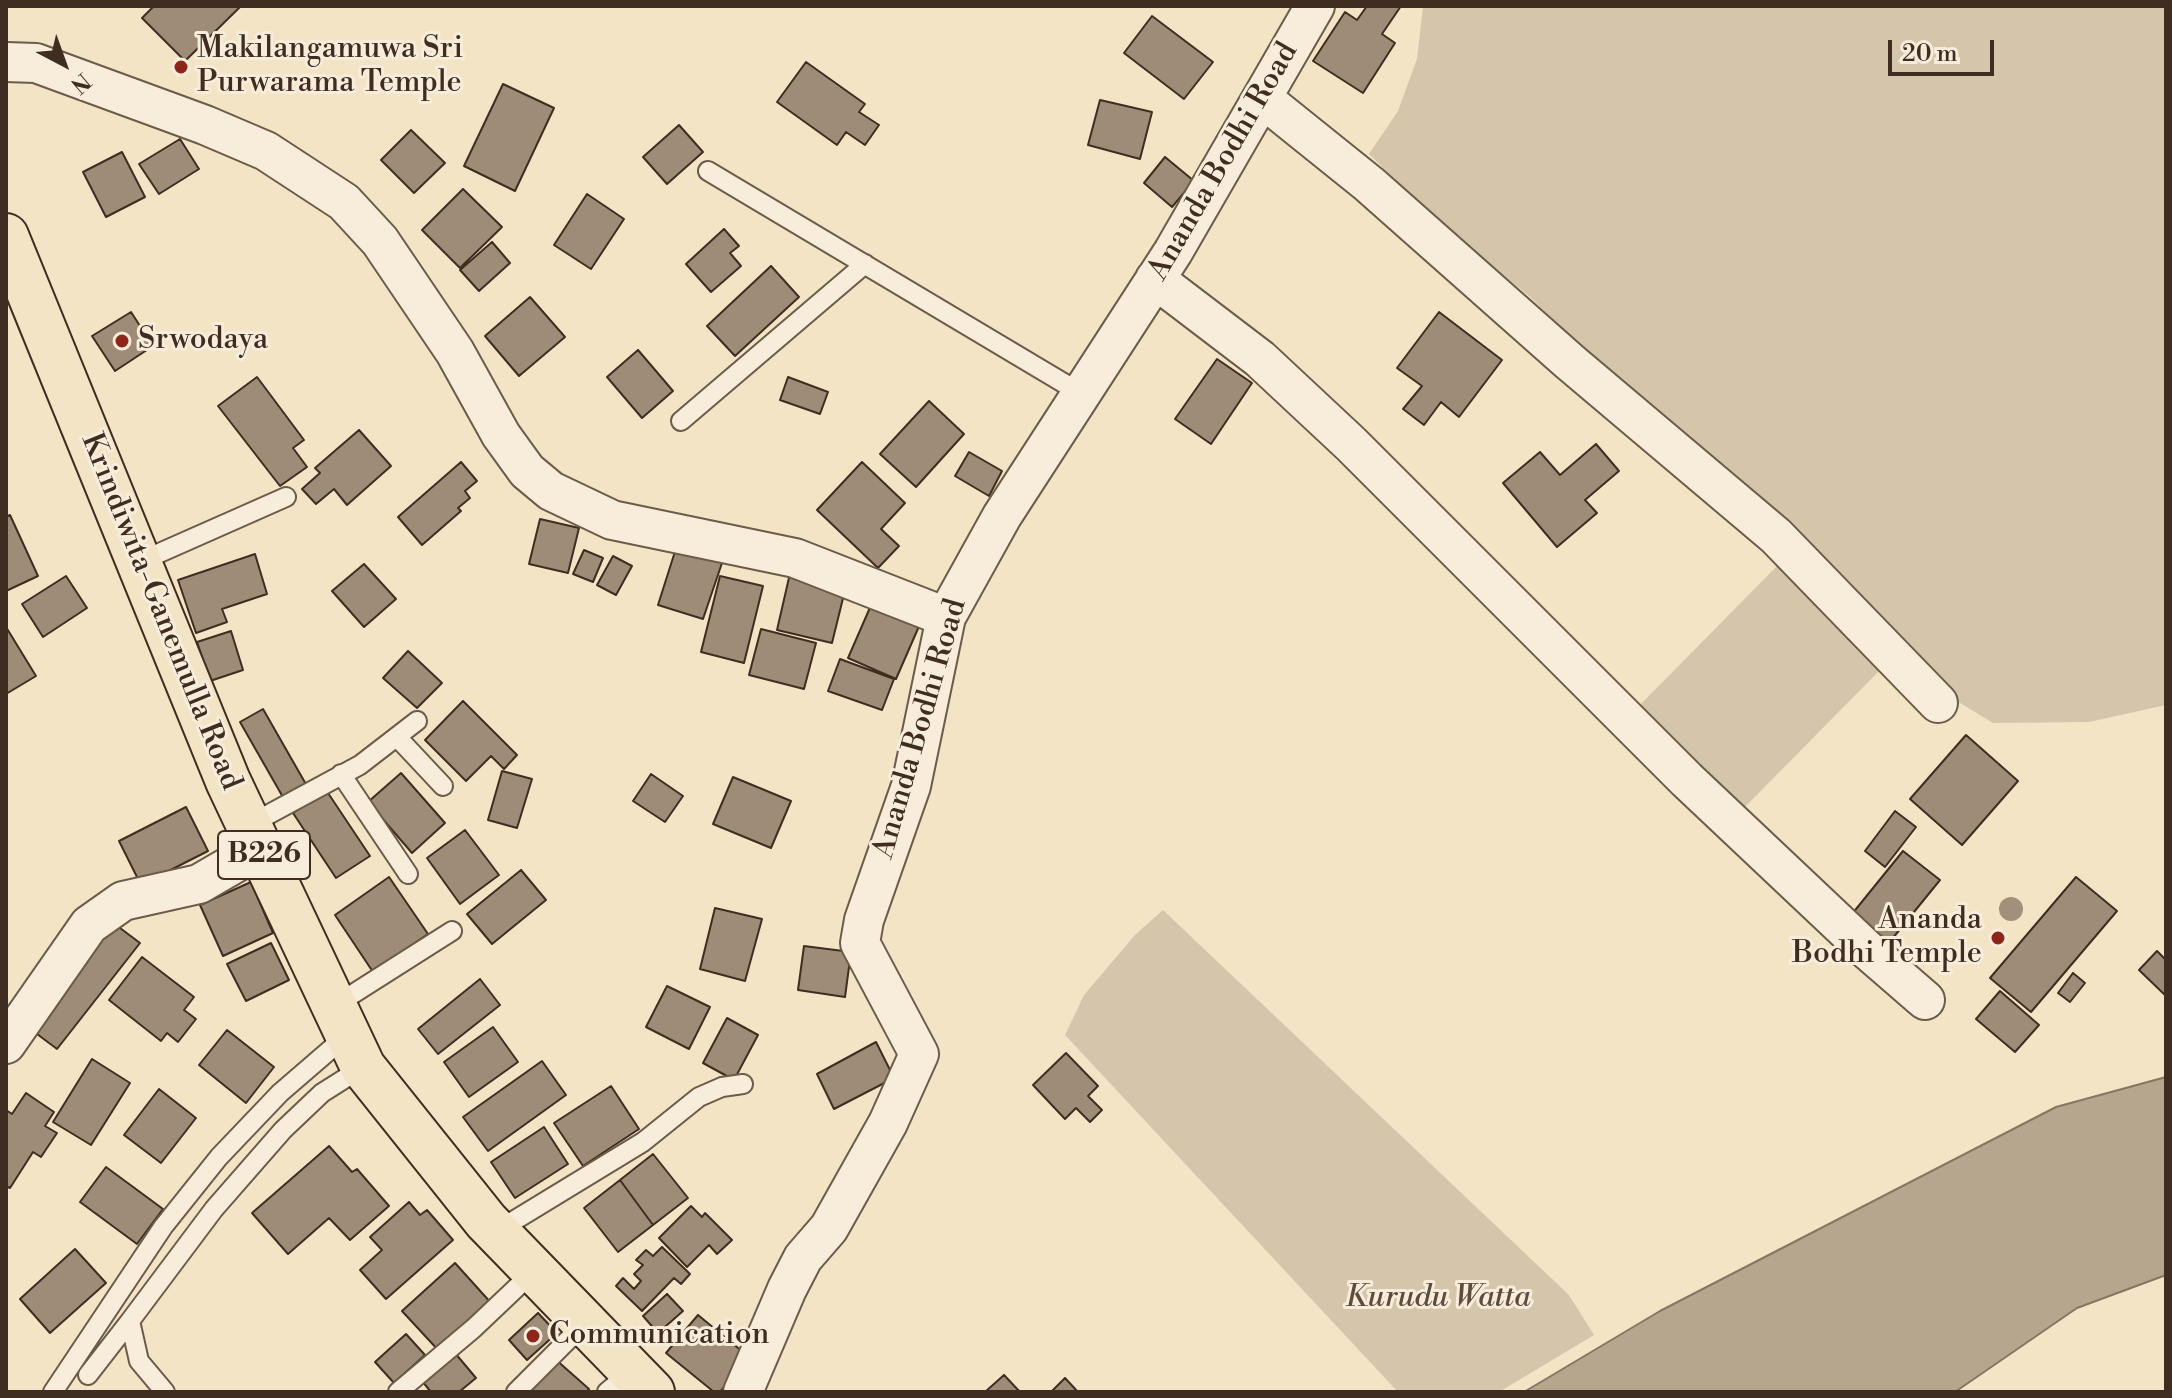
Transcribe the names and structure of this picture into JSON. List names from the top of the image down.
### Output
{
  "streets": {
    "main road": ["Krindiwita-Ganemulla Road", "B226"],
    "street": ["Ananda Bodhi Road"]
  },
  "parks": ["Kurudu Watta"],
  "places": [
    "Makilangamuwa Sri Purwarama Temple",
    "Srwodaya",
    "Ananda Bodhi Temple",
    "Communication"
  ],
  "scale_bar": "20 m",
  "north": "bottom right"
}
